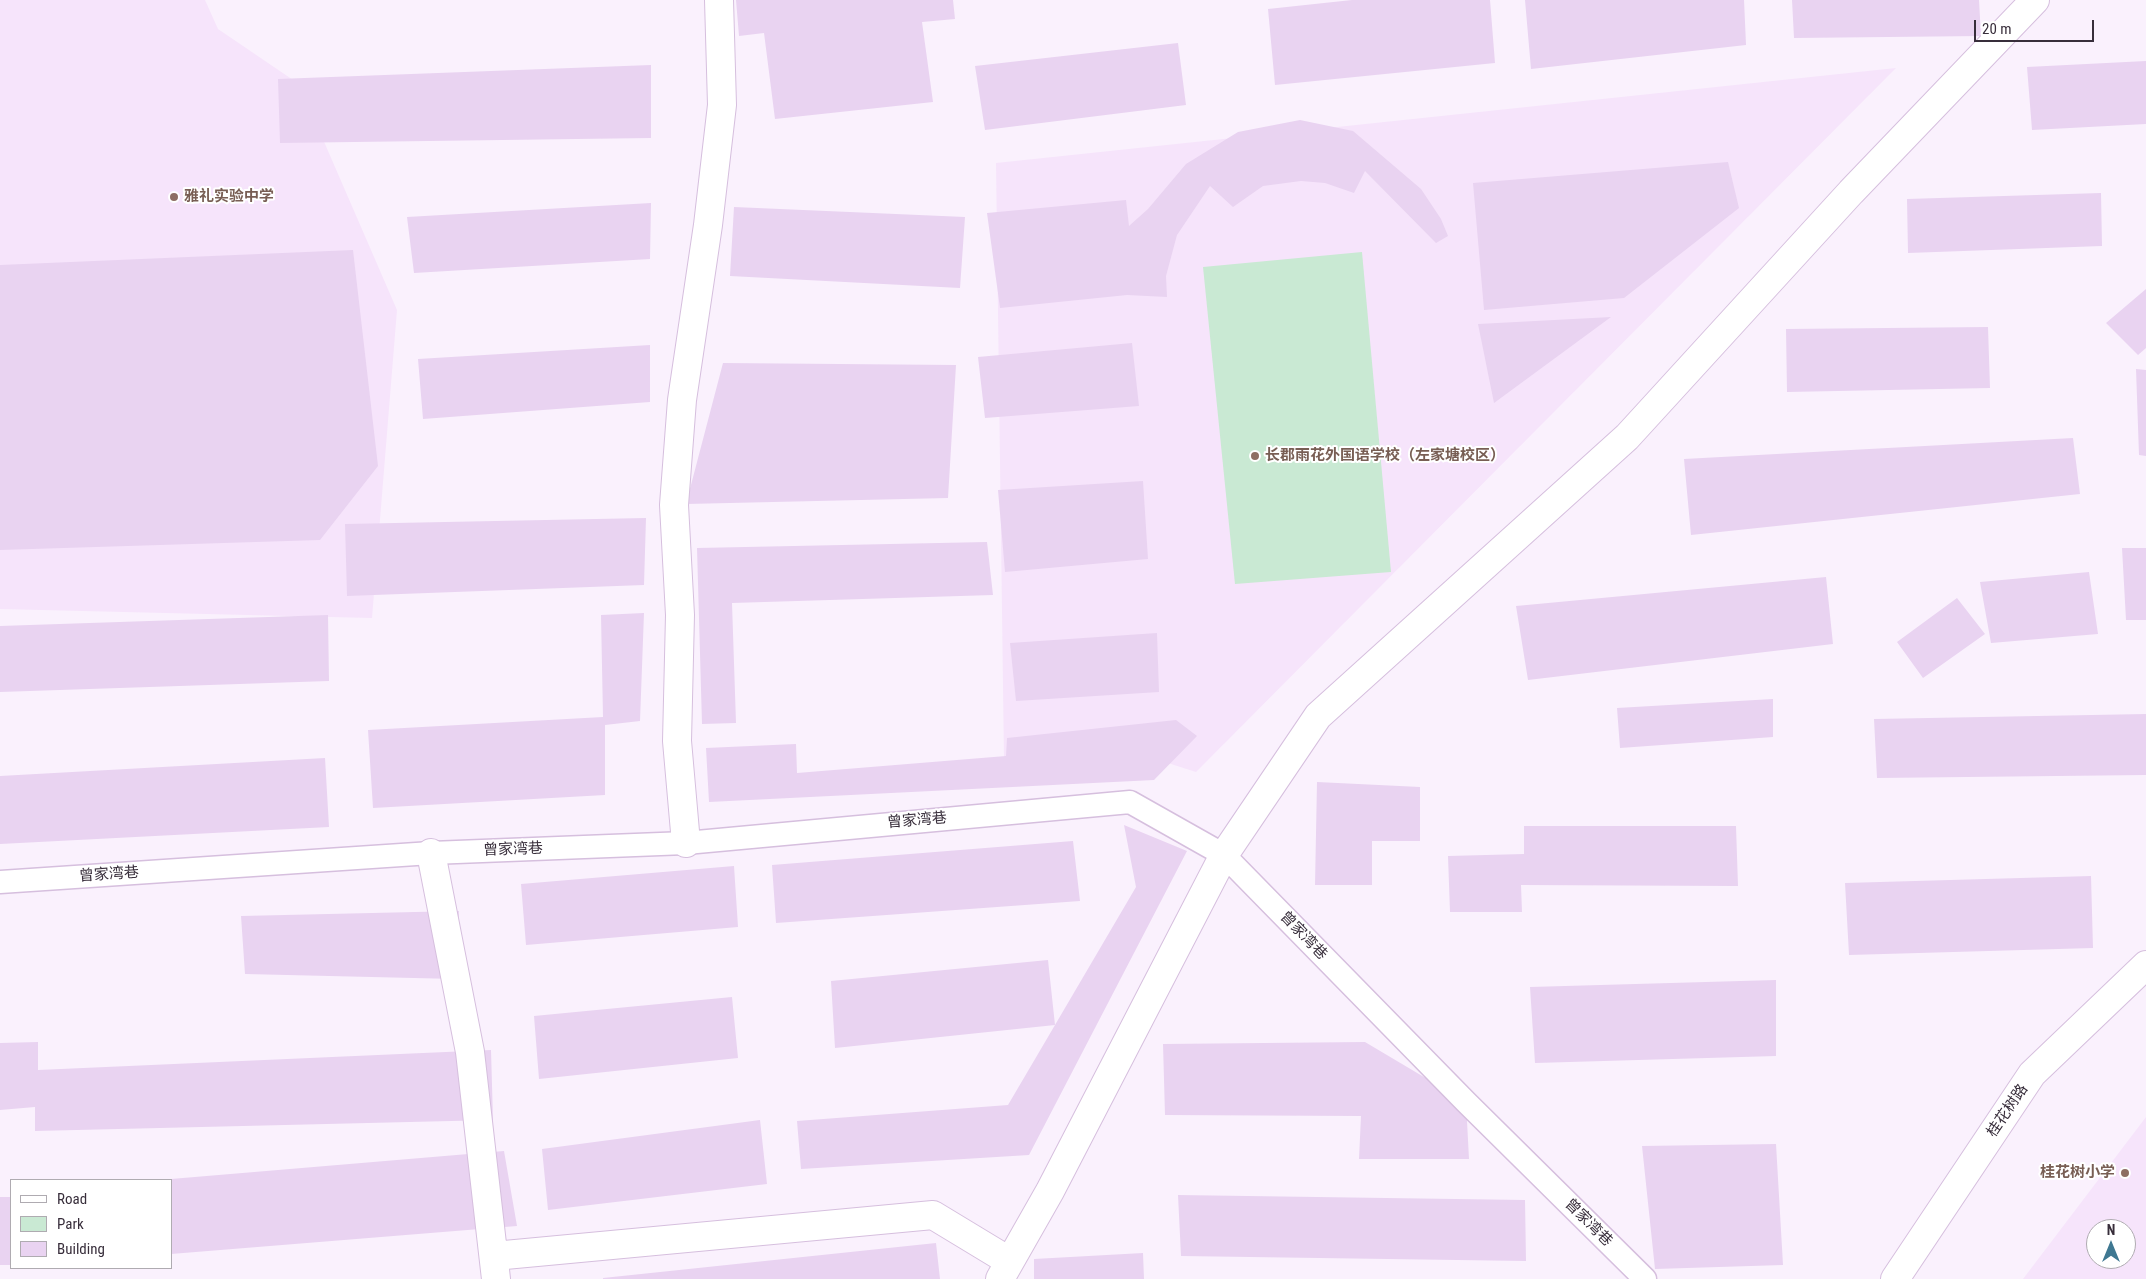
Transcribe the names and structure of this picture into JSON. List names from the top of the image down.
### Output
{
  "streets": {
    "street": ["桂花树路"],
    "lane": ["曾家湾巷"]
  },
  "places": ["雅礼实验中学", "长郡雨花外国语学校（左家塘校区）", "桂花树小学"],
  "legend": ["Road", "Park", "Building"],
  "scale_bar": "20 m",
  "north": "top"
}
